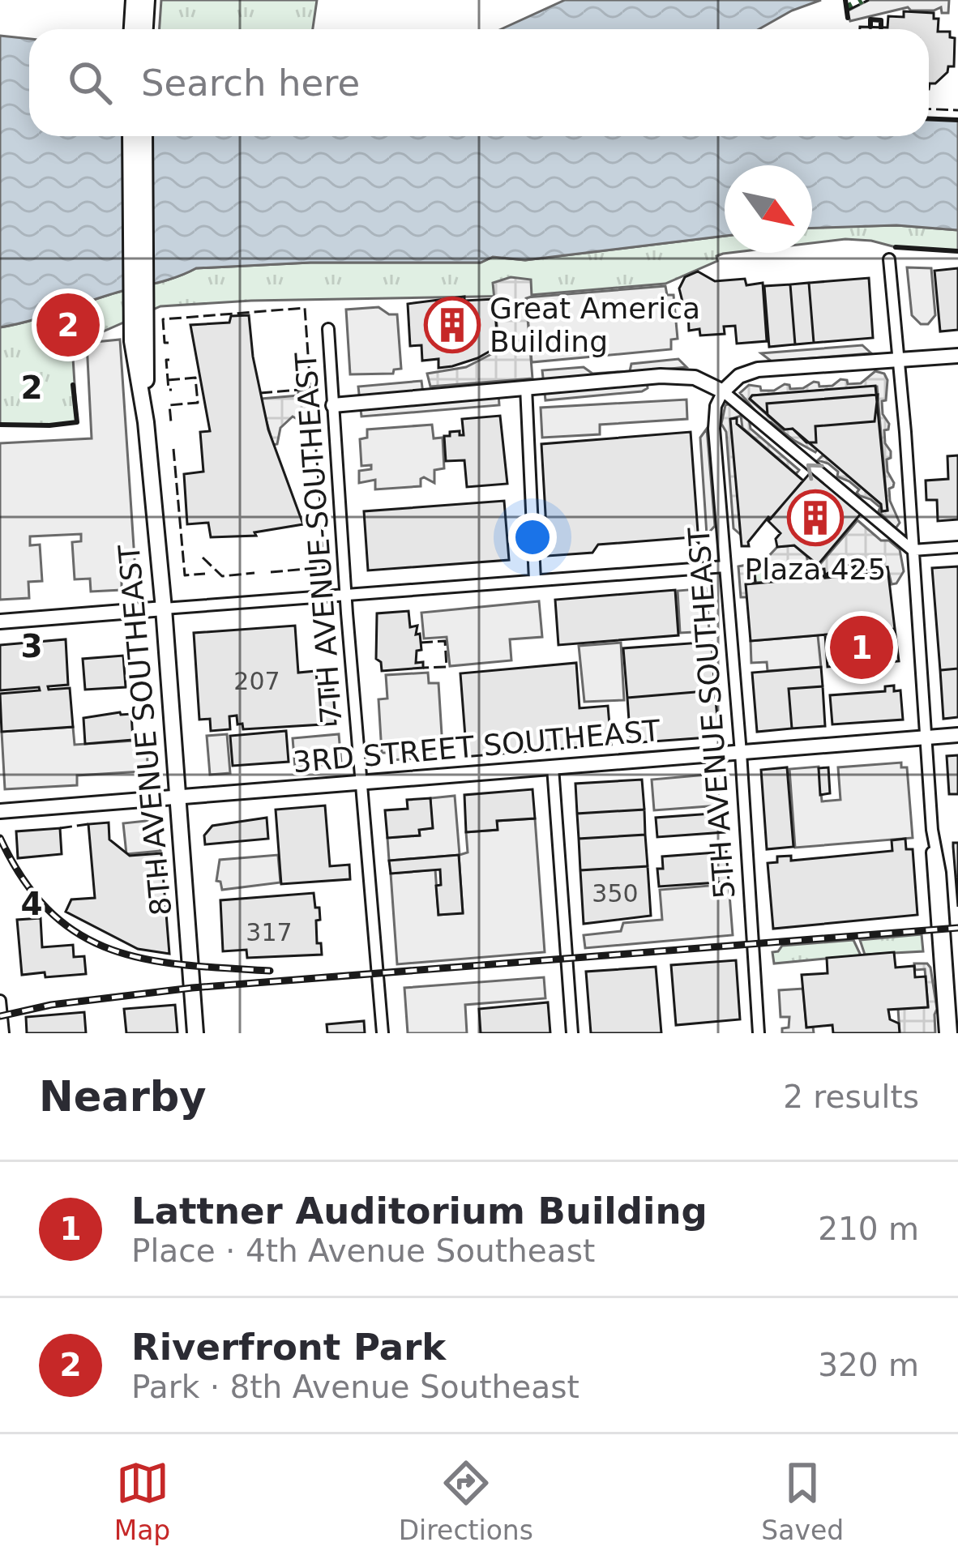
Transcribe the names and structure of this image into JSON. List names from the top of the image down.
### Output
{
  "streets": {
    "main road": ["8TH AVENUE SOUTHEAST"],
    "street": ["7TH AVENUE SOUTHEAST", "5TH AVENUE SOUTHEAST", "3RD STREET SOUTHEAST"]
  },
  "crossings": [
    ["7TH AVENUE SOUTHEAST", "3RD STREET SOUTHEAST"],
    ["5TH AVENUE SOUTHEAST", "3RD STREET SOUTHEAST"],
    ["8TH AVENUE SOUTHEAST", "3RD STREET SOUTHEAST"]
  ],
  "places": {
    "building": ["Great America Building", "Plaza 425"]
  },
  "house_numbers": ["207", "350", "317"],
  "north": "bottom right",
  "page": {
    "search": "Search here",
    "pins": ["2", "1"],
    "heading": ["Nearby", "2 results"],
    "list": [
      {
        "mark": "1",
        "name": "Lattner Auditorium Building",
        "note": "Place · 4th Avenue Southeast",
        "value": "210 m"
      },
      {
        "mark": "2",
        "name": "Riverfront Park",
        "note": "Park · 8th Avenue Southeast",
        "value": "320 m"
      }
    ],
    "nav": ["Map", "Directions", "Saved"]
  },
  "grid": {
    "rows": ["2", "3", "4"]
  }
}
